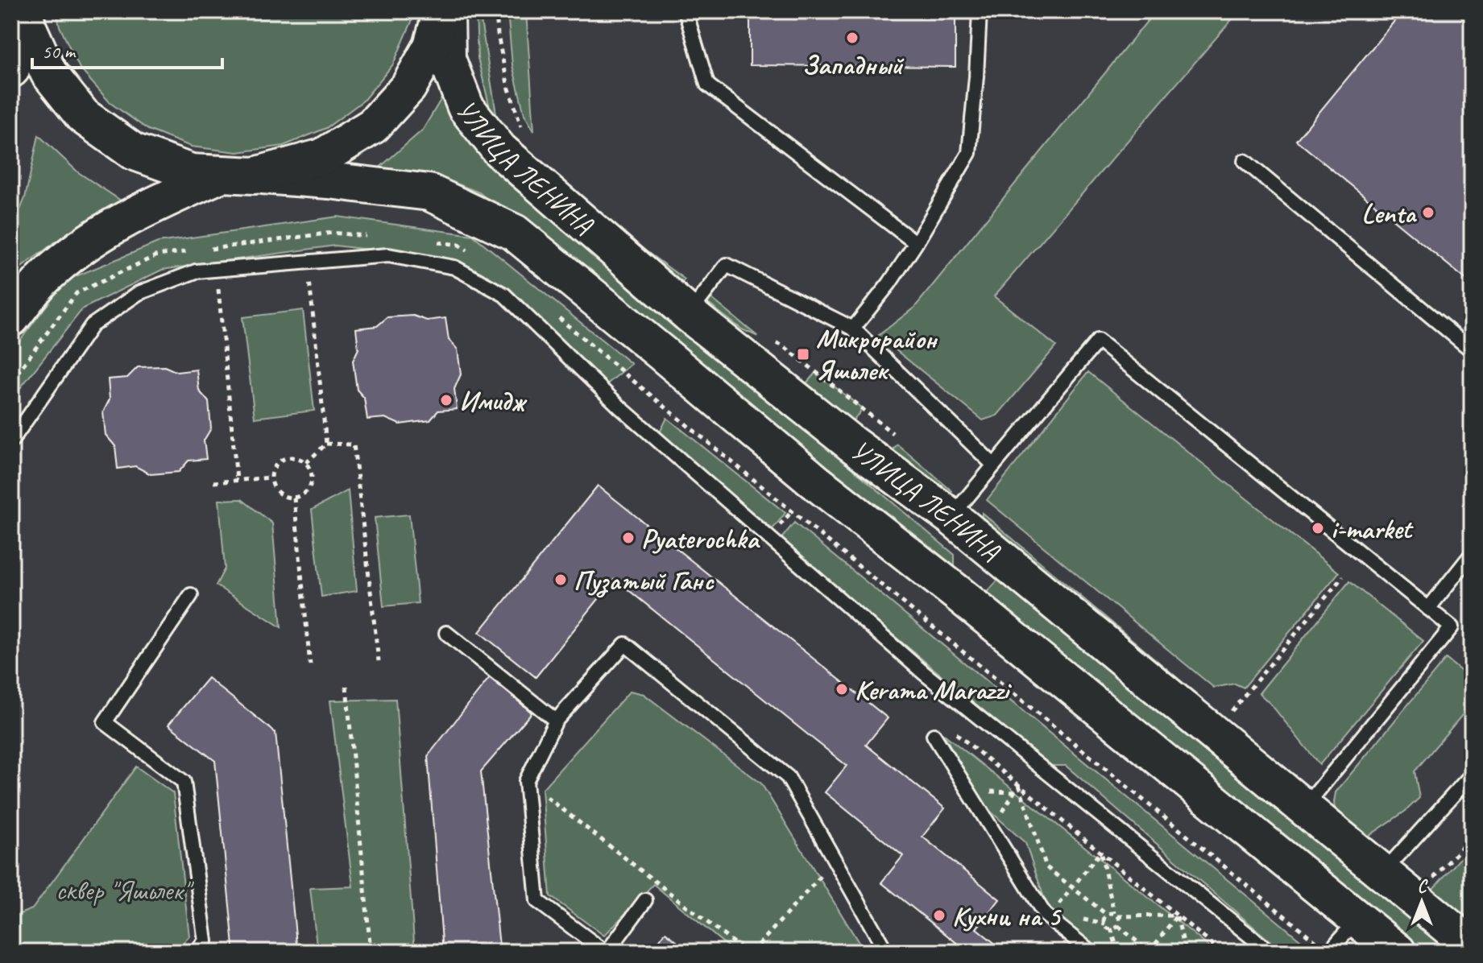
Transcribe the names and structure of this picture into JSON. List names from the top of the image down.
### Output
{
  "streets": {
    "main road": ["УЛИЦА ЛЕНИНА"]
  },
  "parks": ["сквер \"Яшьлек\""],
  "places": {
    "other": [
      "Западный",
      "Lenta",
      "Имидж",
      "i-market",
      "Pyaterochka",
      "Пузатый Ганс",
      "Kerama Marazzi",
      "Кухни на 5"
    ],
    "transit": ["Микрорайон Яшьлек"]
  },
  "scale_bar": "50 m",
  "north": "top"
}
